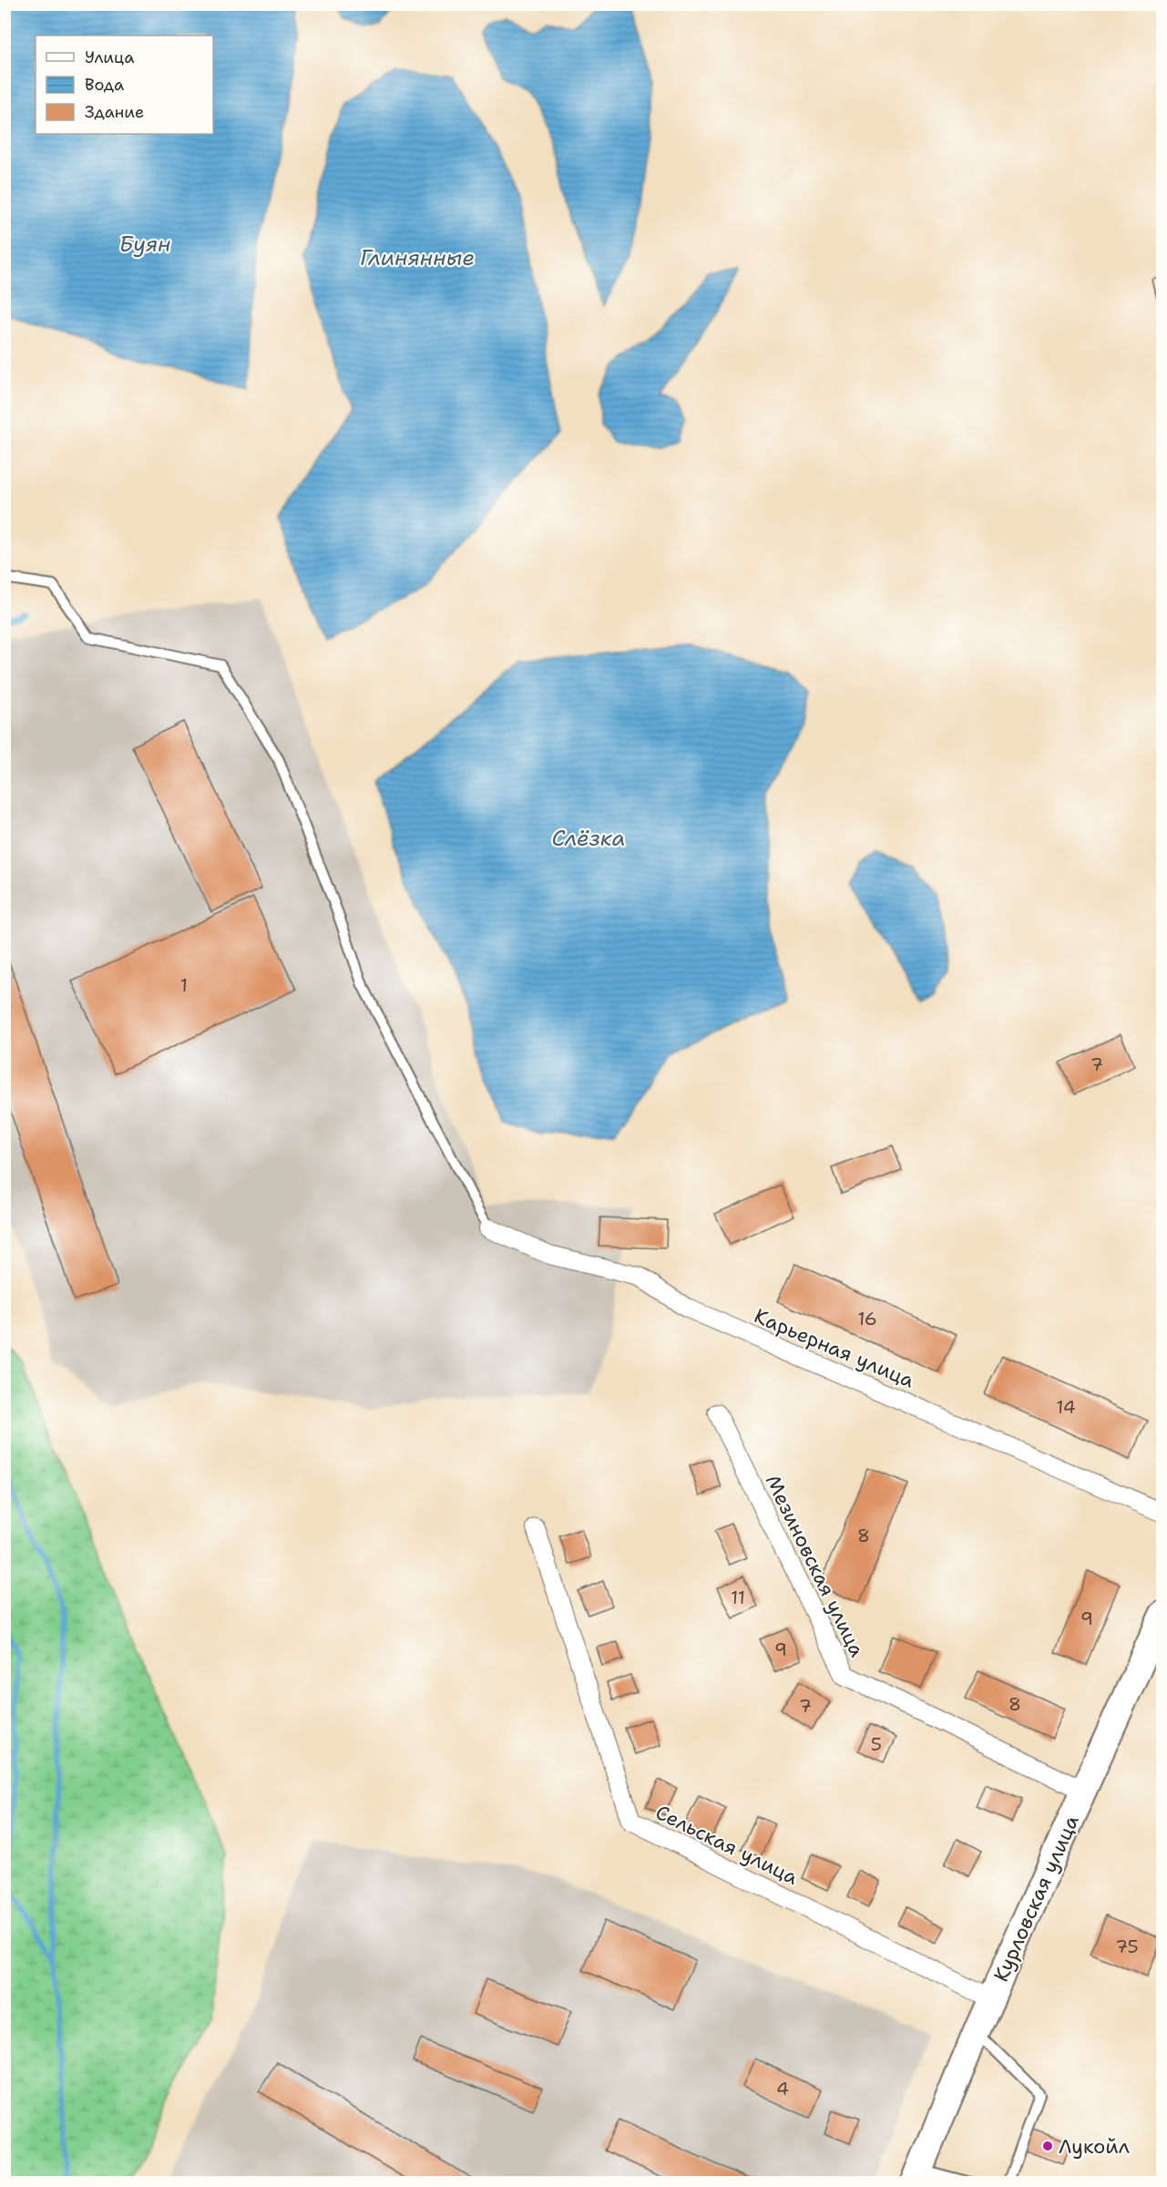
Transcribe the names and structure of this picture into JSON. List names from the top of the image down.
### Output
{
  "streets": {
    "main road": ["Курловская улица"],
    "street": ["Карьерная улица", "Мезиновская улица", "Сельская улица"]
  },
  "crossings": [
    ["Мезиновская улица", "Курловская улица"],
    ["Сельская улица", "Курловская улица"]
  ],
  "water": ["Буян", "Глинянные", "Слёзка"],
  "places": ["Лукойл"],
  "house_numbers": [
    "1",
    "7",
    "16",
    "14",
    "8",
    "11",
    "9",
    "9",
    "8",
    "7",
    "5",
    "75",
    "4"
  ],
  "legend": ["Улица", "Вода", "Здание"]
}
